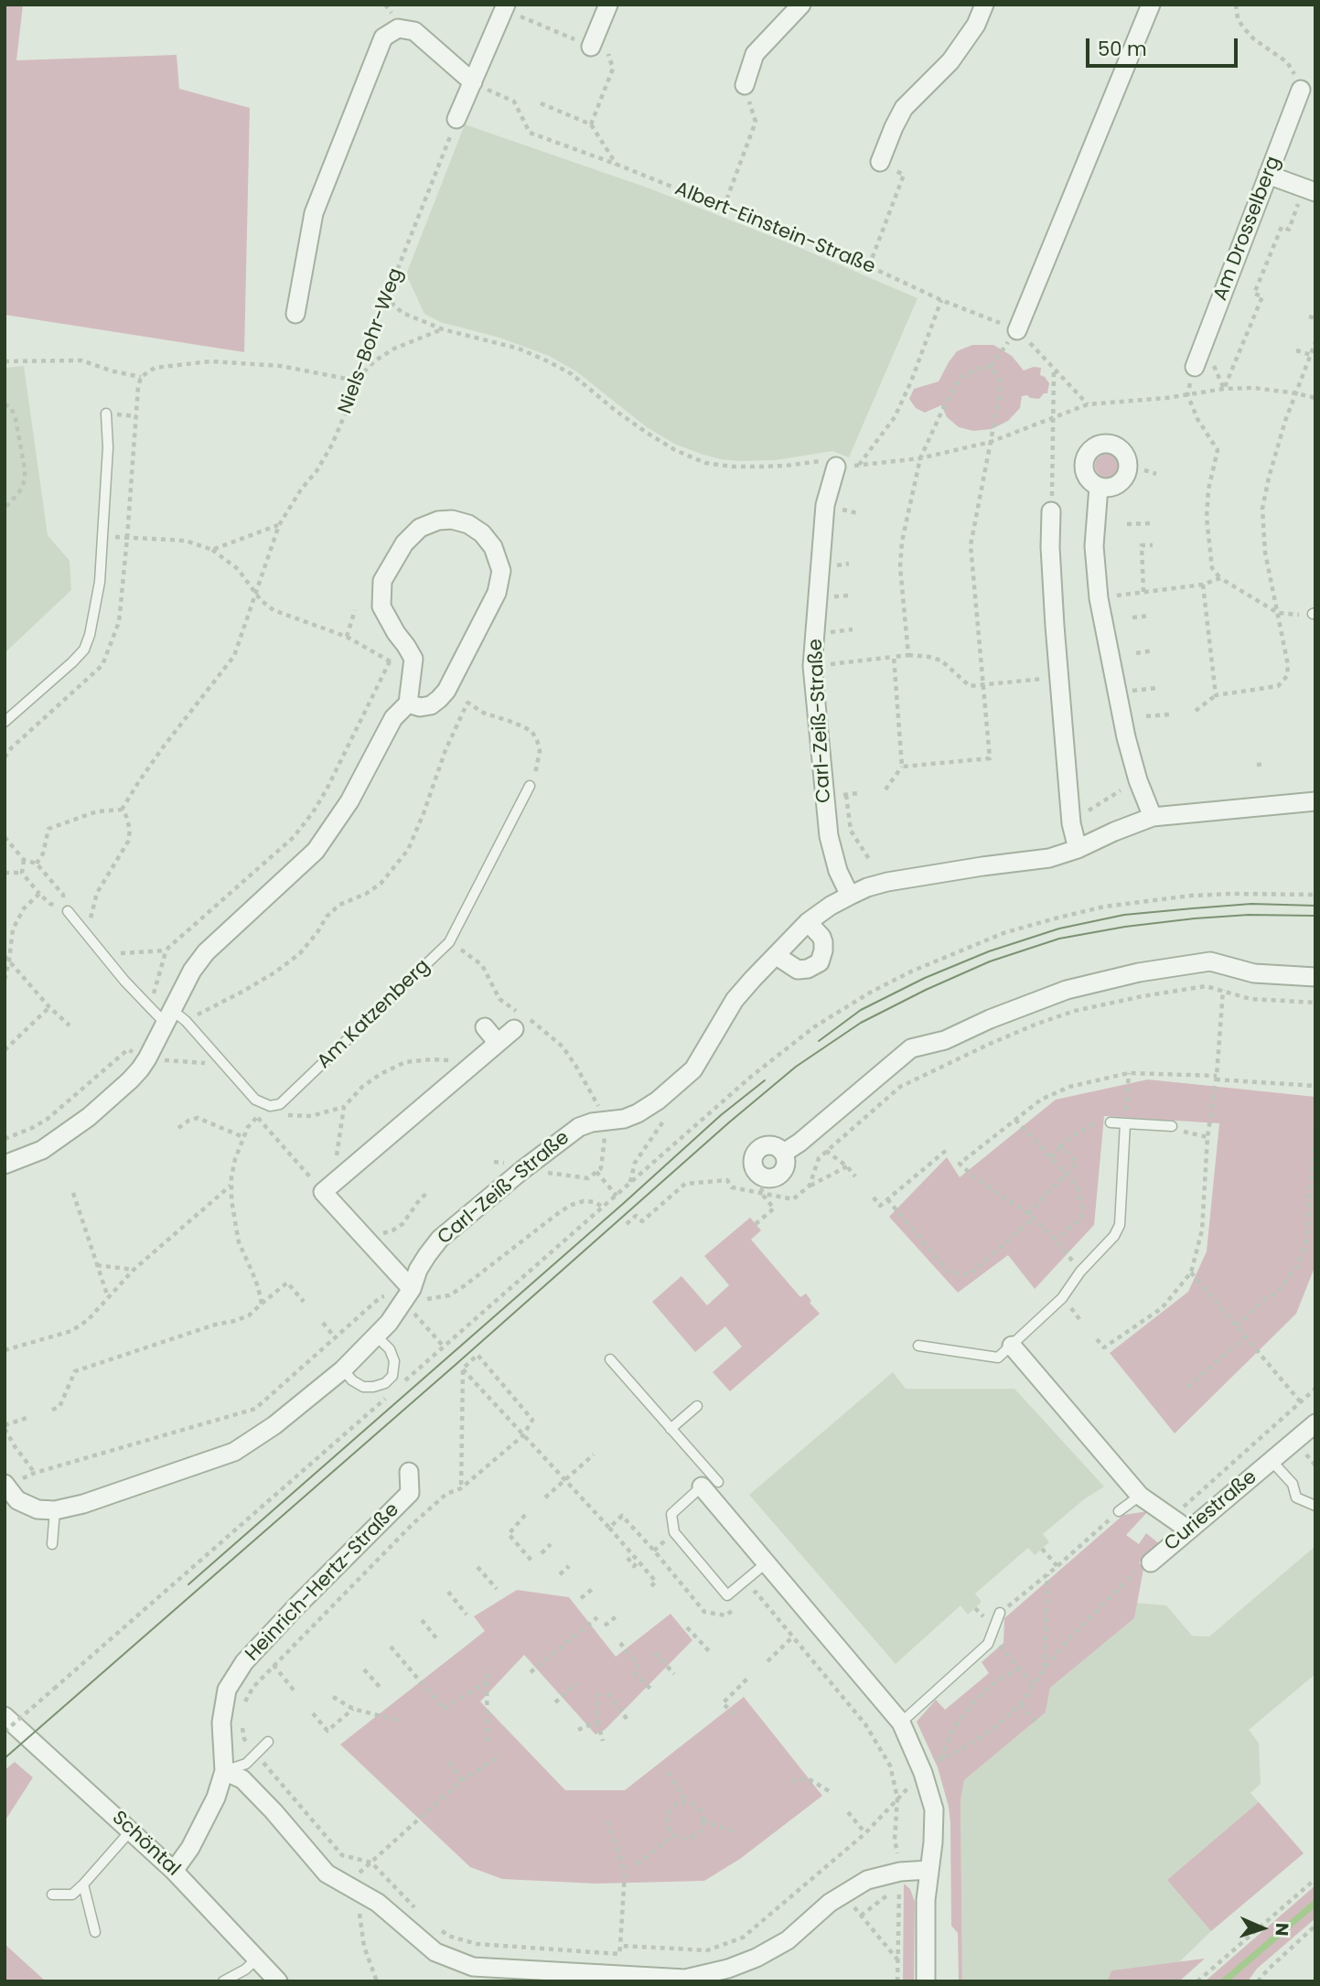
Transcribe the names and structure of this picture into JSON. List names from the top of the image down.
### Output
{
  "streets": {
    "street": [
      "Am Drosselberg",
      "Carl-Zeiß-Straße",
      "Curiestraße",
      "Heinrich-Hertz-Straße",
      "Schöntal"
    ],
    "lane": ["Am Katzenberg"],
    "path": ["Albert-Einstein-Straße", "Niels-Bohr-Weg"]
  },
  "crossings": [
    ["Heinrich-Hertz-Straße", "Schöntal"]
  ],
  "scale_bar": "50 m",
  "north": "right"
}
